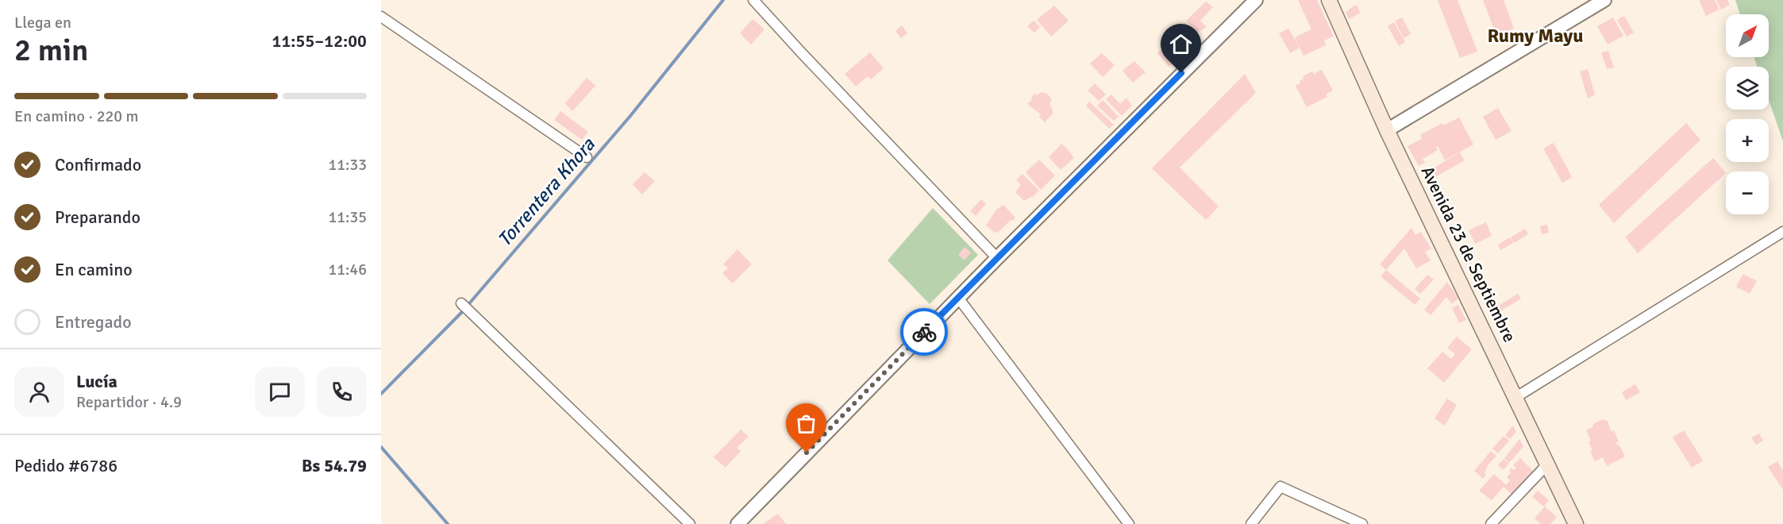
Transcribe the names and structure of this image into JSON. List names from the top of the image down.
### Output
{
  "streets": {
    "main road": ["Avenida 23 de Septiembre"]
  },
  "districts": ["Rumy Mayu"],
  "water": ["Torrentera Khora"],
  "north": "top right",
  "page": {
    "heading": ["2 min", "Llega en", "11:55–12:00"],
    "panel": [
      "Lucía",
      "Repartidor · 4.9",
      "Pedido #6786",
      "Bs 54.79"
    ],
    "map_buttons": ["+", "−"],
    "bar": "En camino · 220 m",
    "list": [
      ["Confirmado", "11:33"],
      ["Preparando", "11:35"],
      ["En camino", "11:46"],
      "Entregado"
    ]
  }
}
